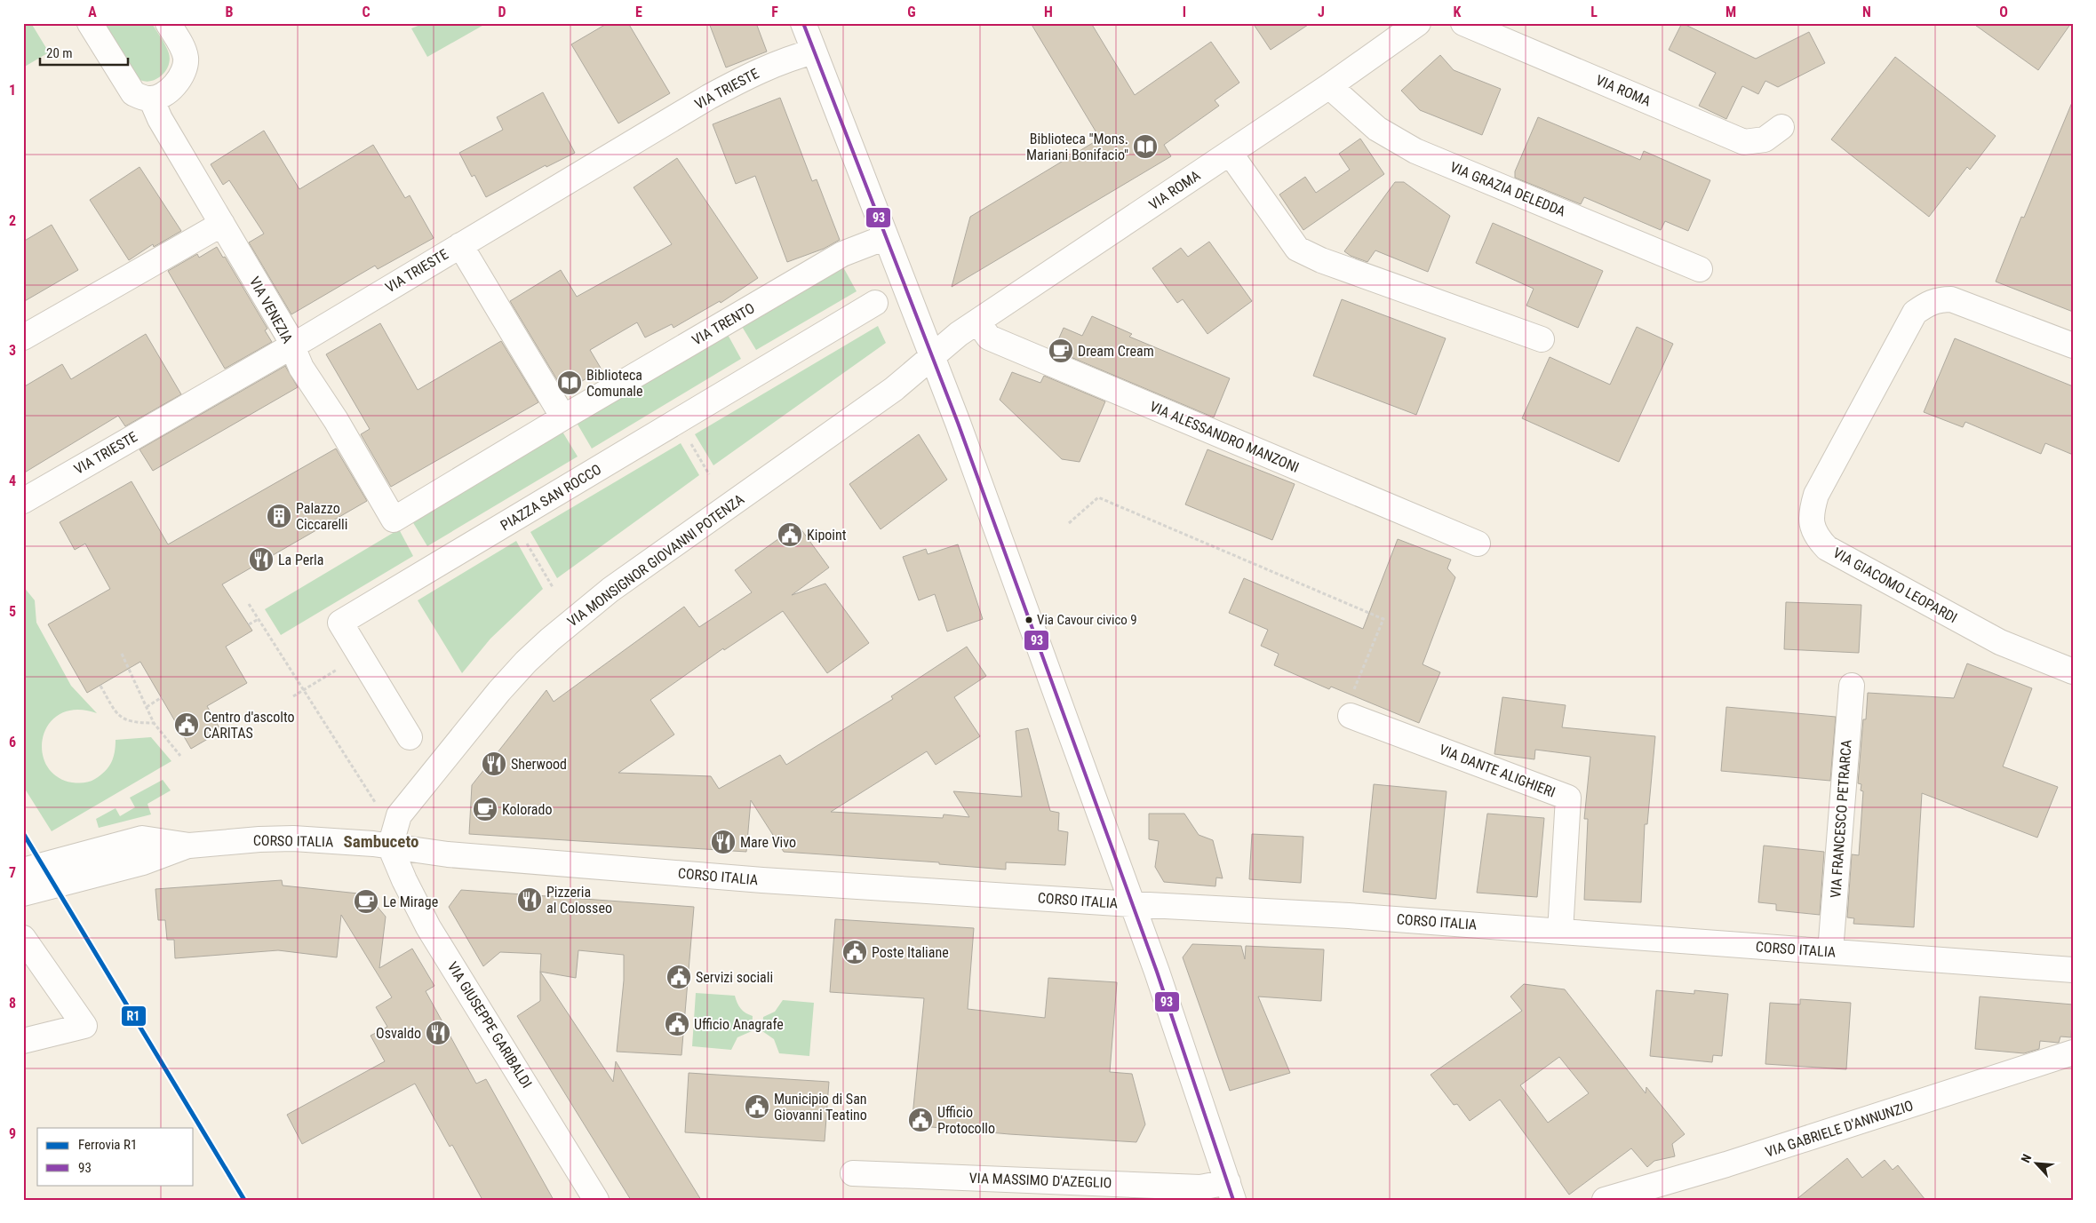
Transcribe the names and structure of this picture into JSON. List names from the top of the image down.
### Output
{
  "streets": {
    "street": [
      "VIA TRIESTE",
      "VIA ROMA",
      "VIA GRAZIA DELEDDA",
      "VIA VENEZIA",
      "VIA TRENTO",
      "VIA ALESSANDRO MANZONI",
      "PIAZZA SAN ROCCO",
      "VIA MONSIGNOR GIOVANNI POTENZA",
      "VIA GIACOMO LEOPARDI",
      "VIA DANTE ALIGHIERI",
      "VIA FRANCESCO PETRARCA",
      "CORSO ITALIA",
      "VIA GIUSEPPE GARIBALDI",
      "VIA GABRIELE D'ANNUNZIO",
      "VIA MASSIMO D'AZEGLIO"
    ]
  },
  "crossings": [
    ["VIA TRIESTE", "VIA VENEZIA"],
    ["VIA ROMA", "VIA GRAZIA DELEDDA"],
    ["VIA ROMA", "VIA ALESSANDRO MANZONI"],
    ["VIA ROMA", "VIA MONSIGNOR GIOVANNI POTENZA"],
    ["VIA VENEZIA", "VIA TRENTO"],
    ["VIA MONSIGNOR GIOVANNI POTENZA", "CORSO ITALIA"],
    ["VIA MONSIGNOR GIOVANNI POTENZA", "VIA GIUSEPPE GARIBALDI"],
    ["VIA DANTE ALIGHIERI", "CORSO ITALIA"],
    ["VIA FRANCESCO PETRARCA", "CORSO ITALIA"],
    ["CORSO ITALIA", "VIA GIUSEPPE GARIBALDI"]
  ],
  "districts": ["Sambuceto"],
  "places": {
    "library": ["Biblioteca \"Mons. Mariani Bonifacio\"", "Biblioteca Comunale"],
    "cafe": ["Dream Cream", "Kolorado", "Le Mirage"],
    "building": ["Palazzo Ciccarelli"],
    "public building": [
      "Kipoint",
      "Centro d'ascolto CARITAS",
      "Poste Italiane",
      "Servizi sociali",
      "Ufficio Anagrafe",
      "Municipio di San Giovanni Teatino",
      "Ufficio Protocollo"
    ],
    "restaurant": [
      "La Perla",
      "Sherwood",
      "Mare Vivo",
      "Pizzeria al Colosseo",
      "Osvaldo"
    ],
    "other": ["Via Cavour civico 9"]
  },
  "lines": ["transit line 93", "rail line R1"],
  "legend": ["Ferrovia R1", "93"],
  "scale_bar": "20 m",
  "north": "top left",
  "grid": {
    "columns": [
      "A",
      "B",
      "C",
      "D",
      "E",
      "F",
      "G",
      "H",
      "I",
      "J",
      "K",
      "L",
      "M",
      "N",
      "O"
    ],
    "rows": [
      "1",
      "2",
      "3",
      "4",
      "5",
      "6",
      "7",
      "8",
      "9"
    ]
  }
}
